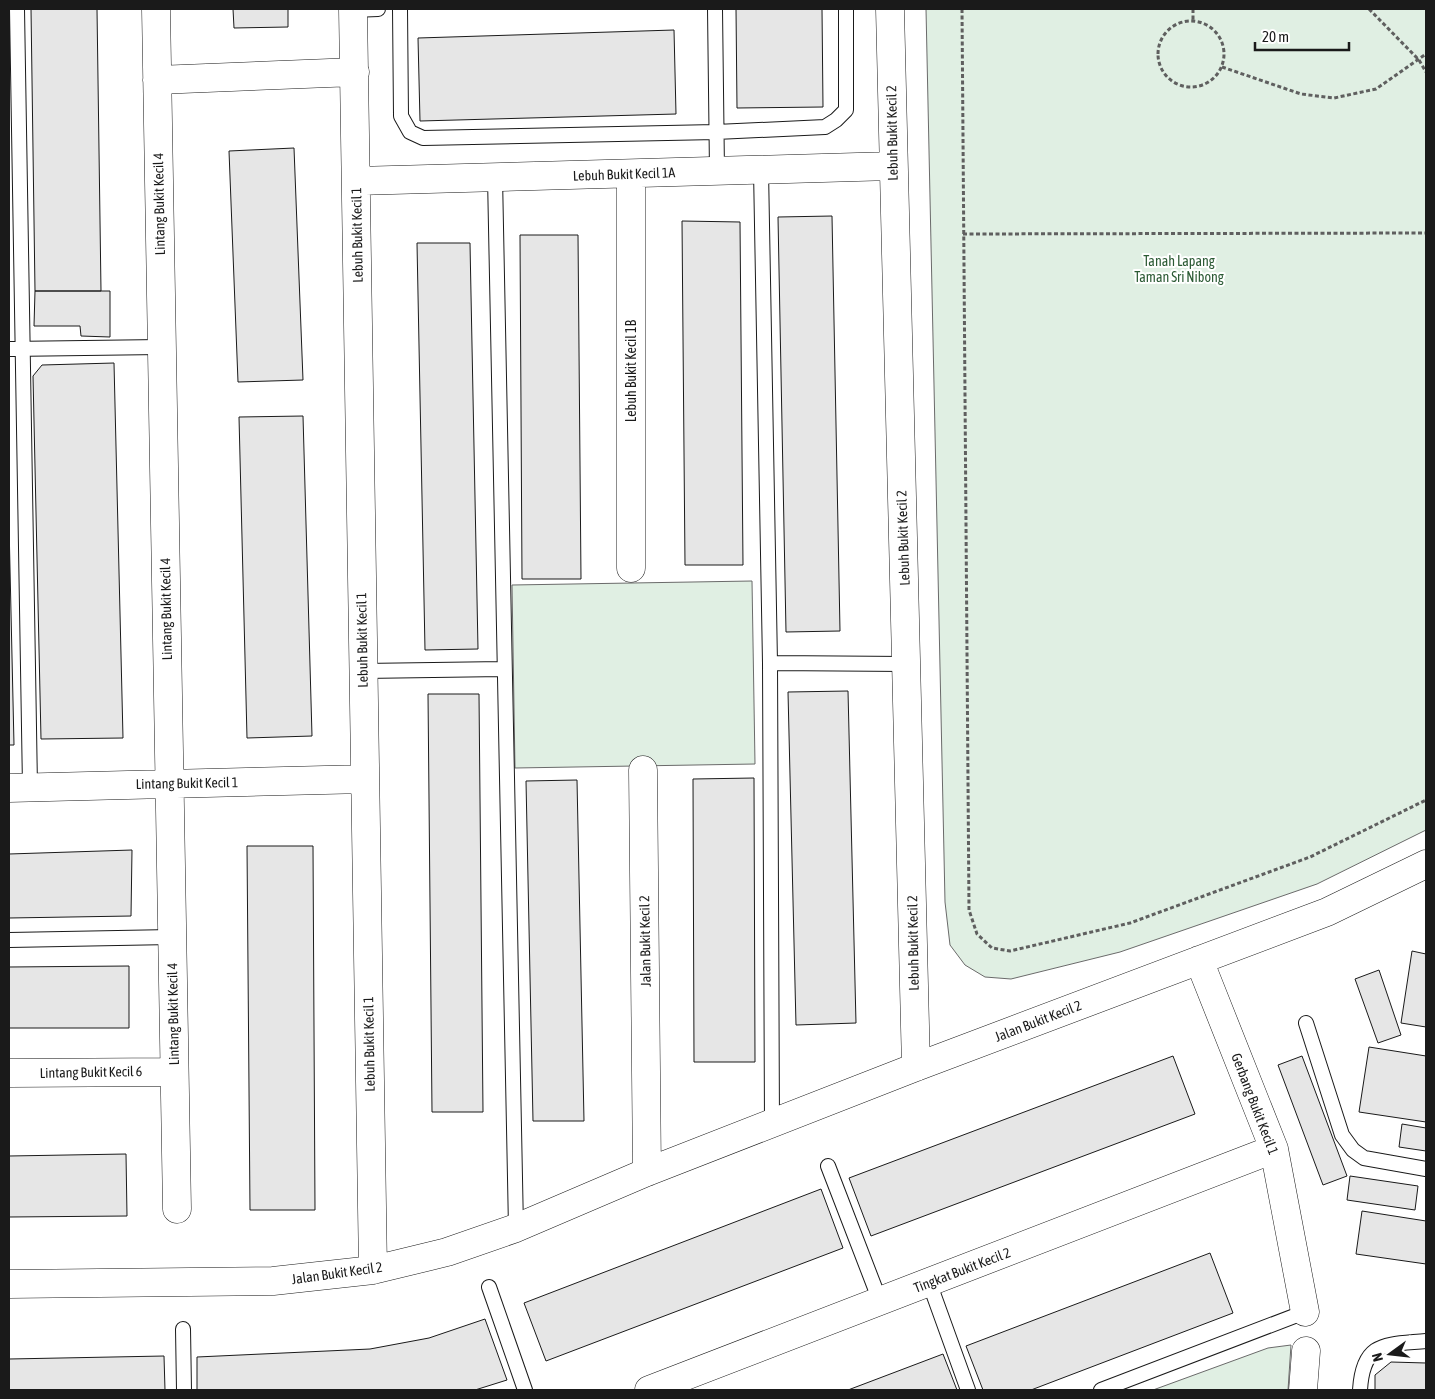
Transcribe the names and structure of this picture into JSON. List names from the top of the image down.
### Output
{
  "streets": {
    "street": [
      "Lebuh Bukit Kecil 2",
      "Lebuh Bukit Kecil 1A",
      "Lintang Bukit Kecil 4",
      "Lebuh Bukit Kecil 1",
      "Lebuh Bukit Kecil 1B",
      "Lintang Bukit Kecil 1",
      "Jalan Bukit Kecil 2",
      "Lintang Bukit Kecil 6",
      "Gerbang Bukit Kecil 1",
      "Tingkat Bukit Kecil 2"
    ]
  },
  "crossings": [
    ["Lebuh Bukit Kecil 2", "Lebuh Bukit Kecil 1A"],
    ["Lebuh Bukit Kecil 2", "Jalan Bukit Kecil 2"],
    ["Lebuh Bukit Kecil 1A", "Lebuh Bukit Kecil 1"],
    ["Lebuh Bukit Kecil 1A", "Lebuh Bukit Kecil 1B"],
    ["Lintang Bukit Kecil 4", "Lintang Bukit Kecil 1"],
    ["Lintang Bukit Kecil 4", "Lintang Bukit Kecil 6"],
    ["Lebuh Bukit Kecil 1", "Lintang Bukit Kecil 1"],
    ["Lebuh Bukit Kecil 1", "Jalan Bukit Kecil 2"],
    ["Jalan Bukit Kecil 2", "Gerbang Bukit Kecil 1"],
    ["Gerbang Bukit Kecil 1", "Tingkat Bukit Kecil 2"]
  ],
  "parks": ["Tanah Lapang Taman Sri Nibong"],
  "scale_bar": "20 m",
  "north": "left"
}
